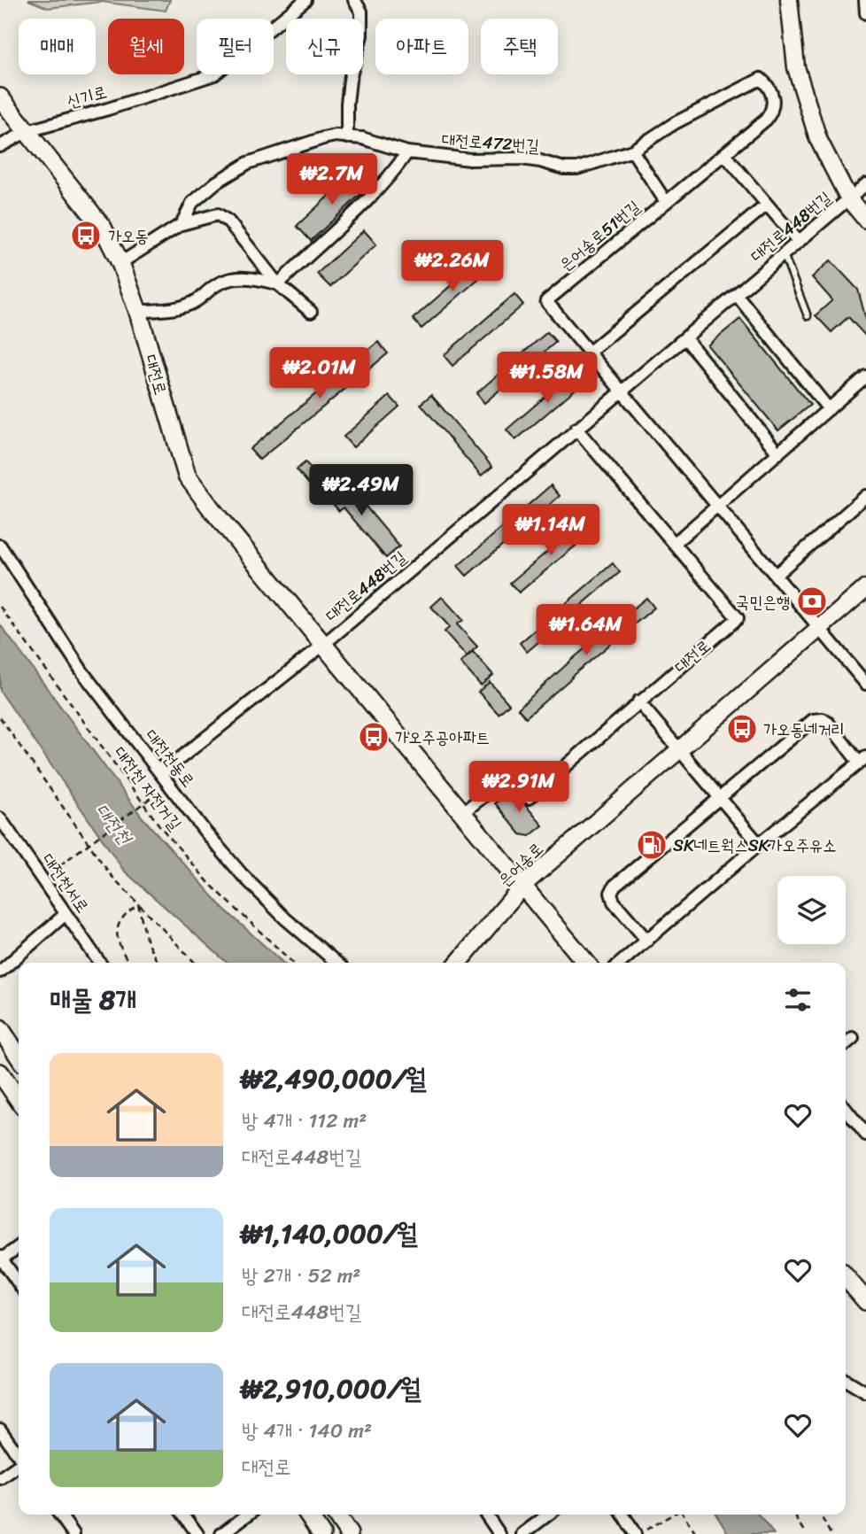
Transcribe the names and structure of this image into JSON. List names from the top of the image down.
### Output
{
  "streets": {
    "main road": ["대전로", "은어송로"],
    "street": [
      "신기로",
      "대전로472번길",
      "대전로448번길",
      "은어송로51번길",
      "대전천동로",
      "대전천서로"
    ],
    "path": ["대전천 자전거길"]
  },
  "crossings": [
    ["신기로", "대전로"],
    ["대전로472번길", "은어송로51번길"],
    ["대전로472번길", "대전로"],
    ["대전로448번길", "은어송로51번길"],
    ["대전로448번길", "대전로"],
    ["은어송로51번길", "은어송로"],
    ["대전로", "은어송로"]
  ],
  "water": ["대전천"],
  "places": {
    "bus stop": ["가오동", "가오동네거리", "가오주공아파트"],
    "bank": ["국민은행"],
    "fuel station": ["SK네트웍스SK가오주유소"]
  },
  "page": {
    "chip": [
      "매매",
      "월세",
      "필터",
      "신규",
      "아파트",
      "주택"
    ],
    "price": [
      "₩2.7M",
      "₩2.26M",
      "₩2.01M",
      "₩1.58M",
      "₩2.49M",
      "₩1.14M",
      "₩1.64M",
      "₩2.91M"
    ],
    "heading": "매물 8개",
    "list": [
      {
        "name": "₩2,490,000/월",
        "note": "방 4개 · 112 m² · 대전로448번길"
      },
      {
        "name": "₩1,140,000/월",
        "note": "방 2개 · 52 m² · 대전로448번길"
      },
      {
        "name": "₩2,910,000/월",
        "note": "방 4개 · 140 m² · 대전로"
      }
    ]
  }
}
